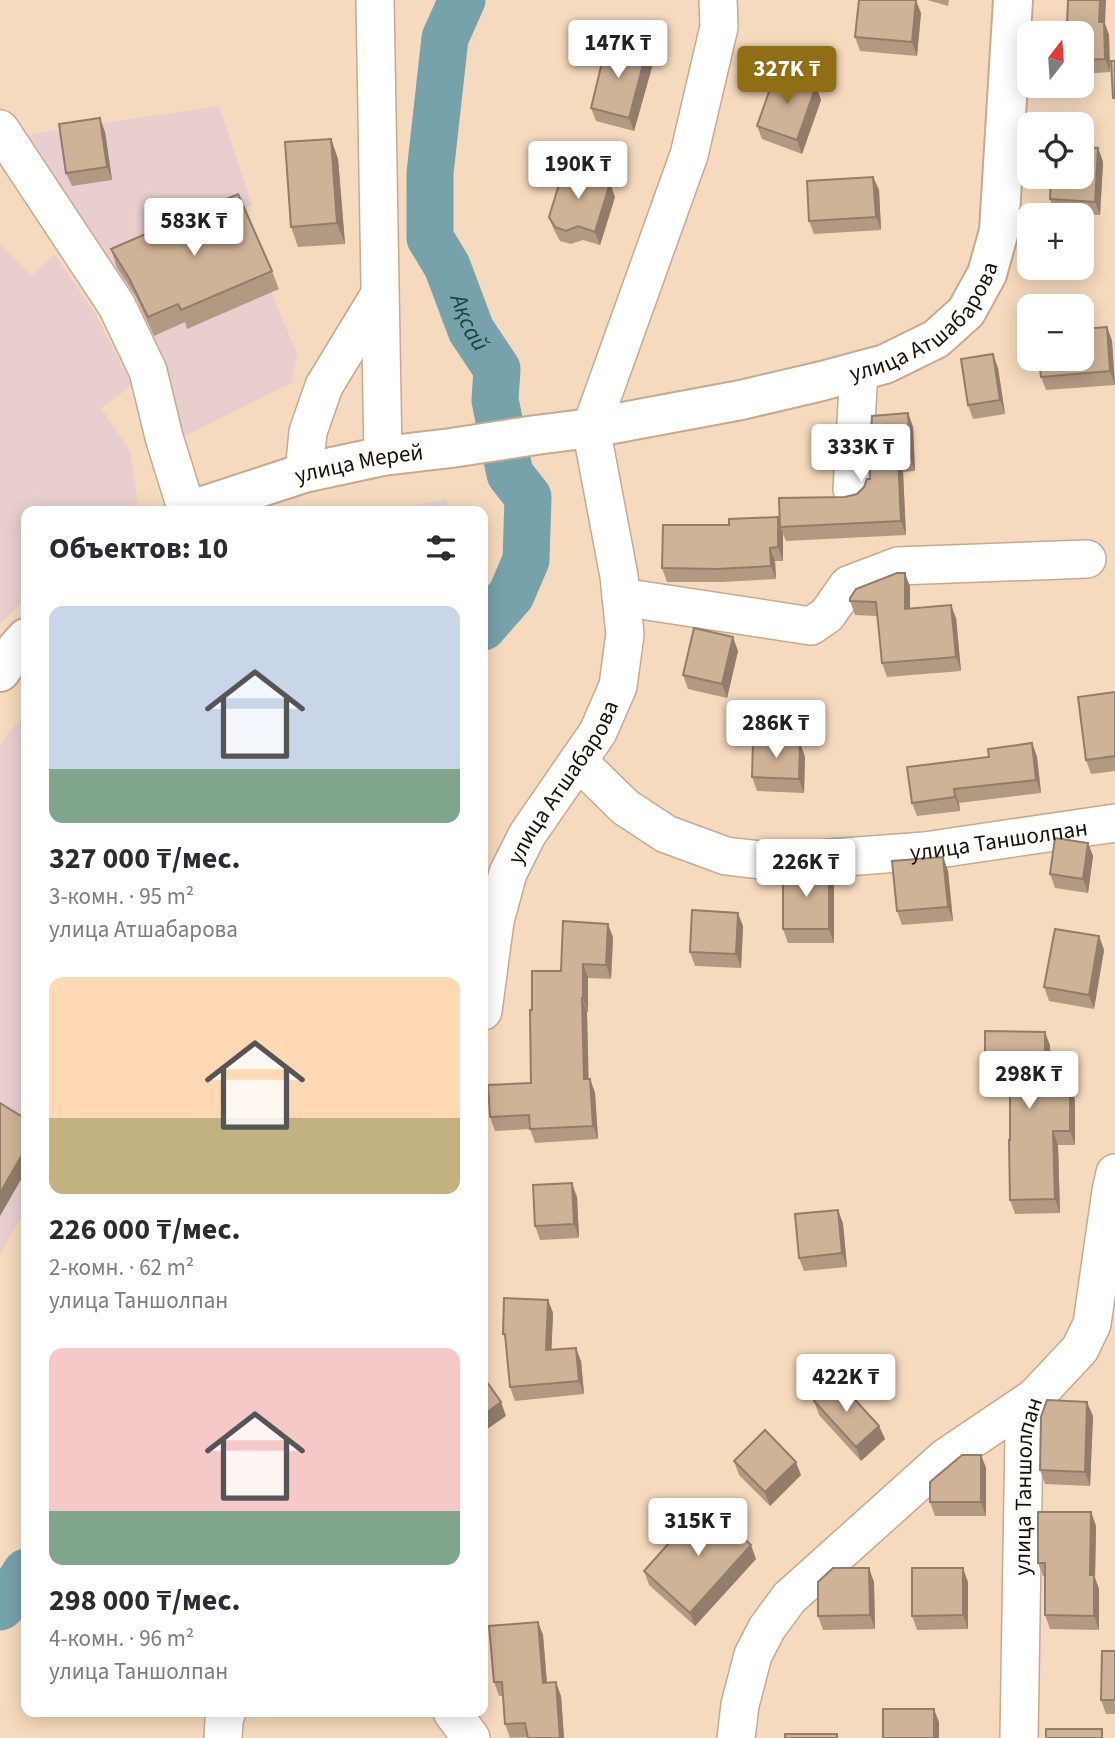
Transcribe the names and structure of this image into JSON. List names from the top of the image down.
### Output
{
  "streets": {
    "main road": ["улица Атшабарова", "улица Мерей"],
    "street": ["улица Таншолпан"]
  },
  "crossings": [
    ["улица Атшабарова", "улица Мерей"],
    ["улица Атшабарова", "улица Таншолпан"]
  ],
  "water": ["Ақсай"],
  "north": "top",
  "page": {
    "price": [
      "147K ₸",
      "327K ₸",
      "190K ₸",
      "583K ₸",
      "333K ₸",
      "286K ₸",
      "226K ₸",
      "298K ₸",
      "422K ₸",
      "315K ₸"
    ],
    "map_buttons": ["+", "−"],
    "heading": "Объектов: 10",
    "list": [
      {
        "name": "327 000 ₸/мес.",
        "note": "3-комн. · 95 m² · улица Атшабарова"
      },
      {
        "name": "226 000 ₸/мес.",
        "note": "2-комн. · 62 m² · улица Таншолпан"
      },
      {
        "name": "298 000 ₸/мес.",
        "note": "4-комн. · 96 m² · улица Таншолпан"
      }
    ]
  }
}
